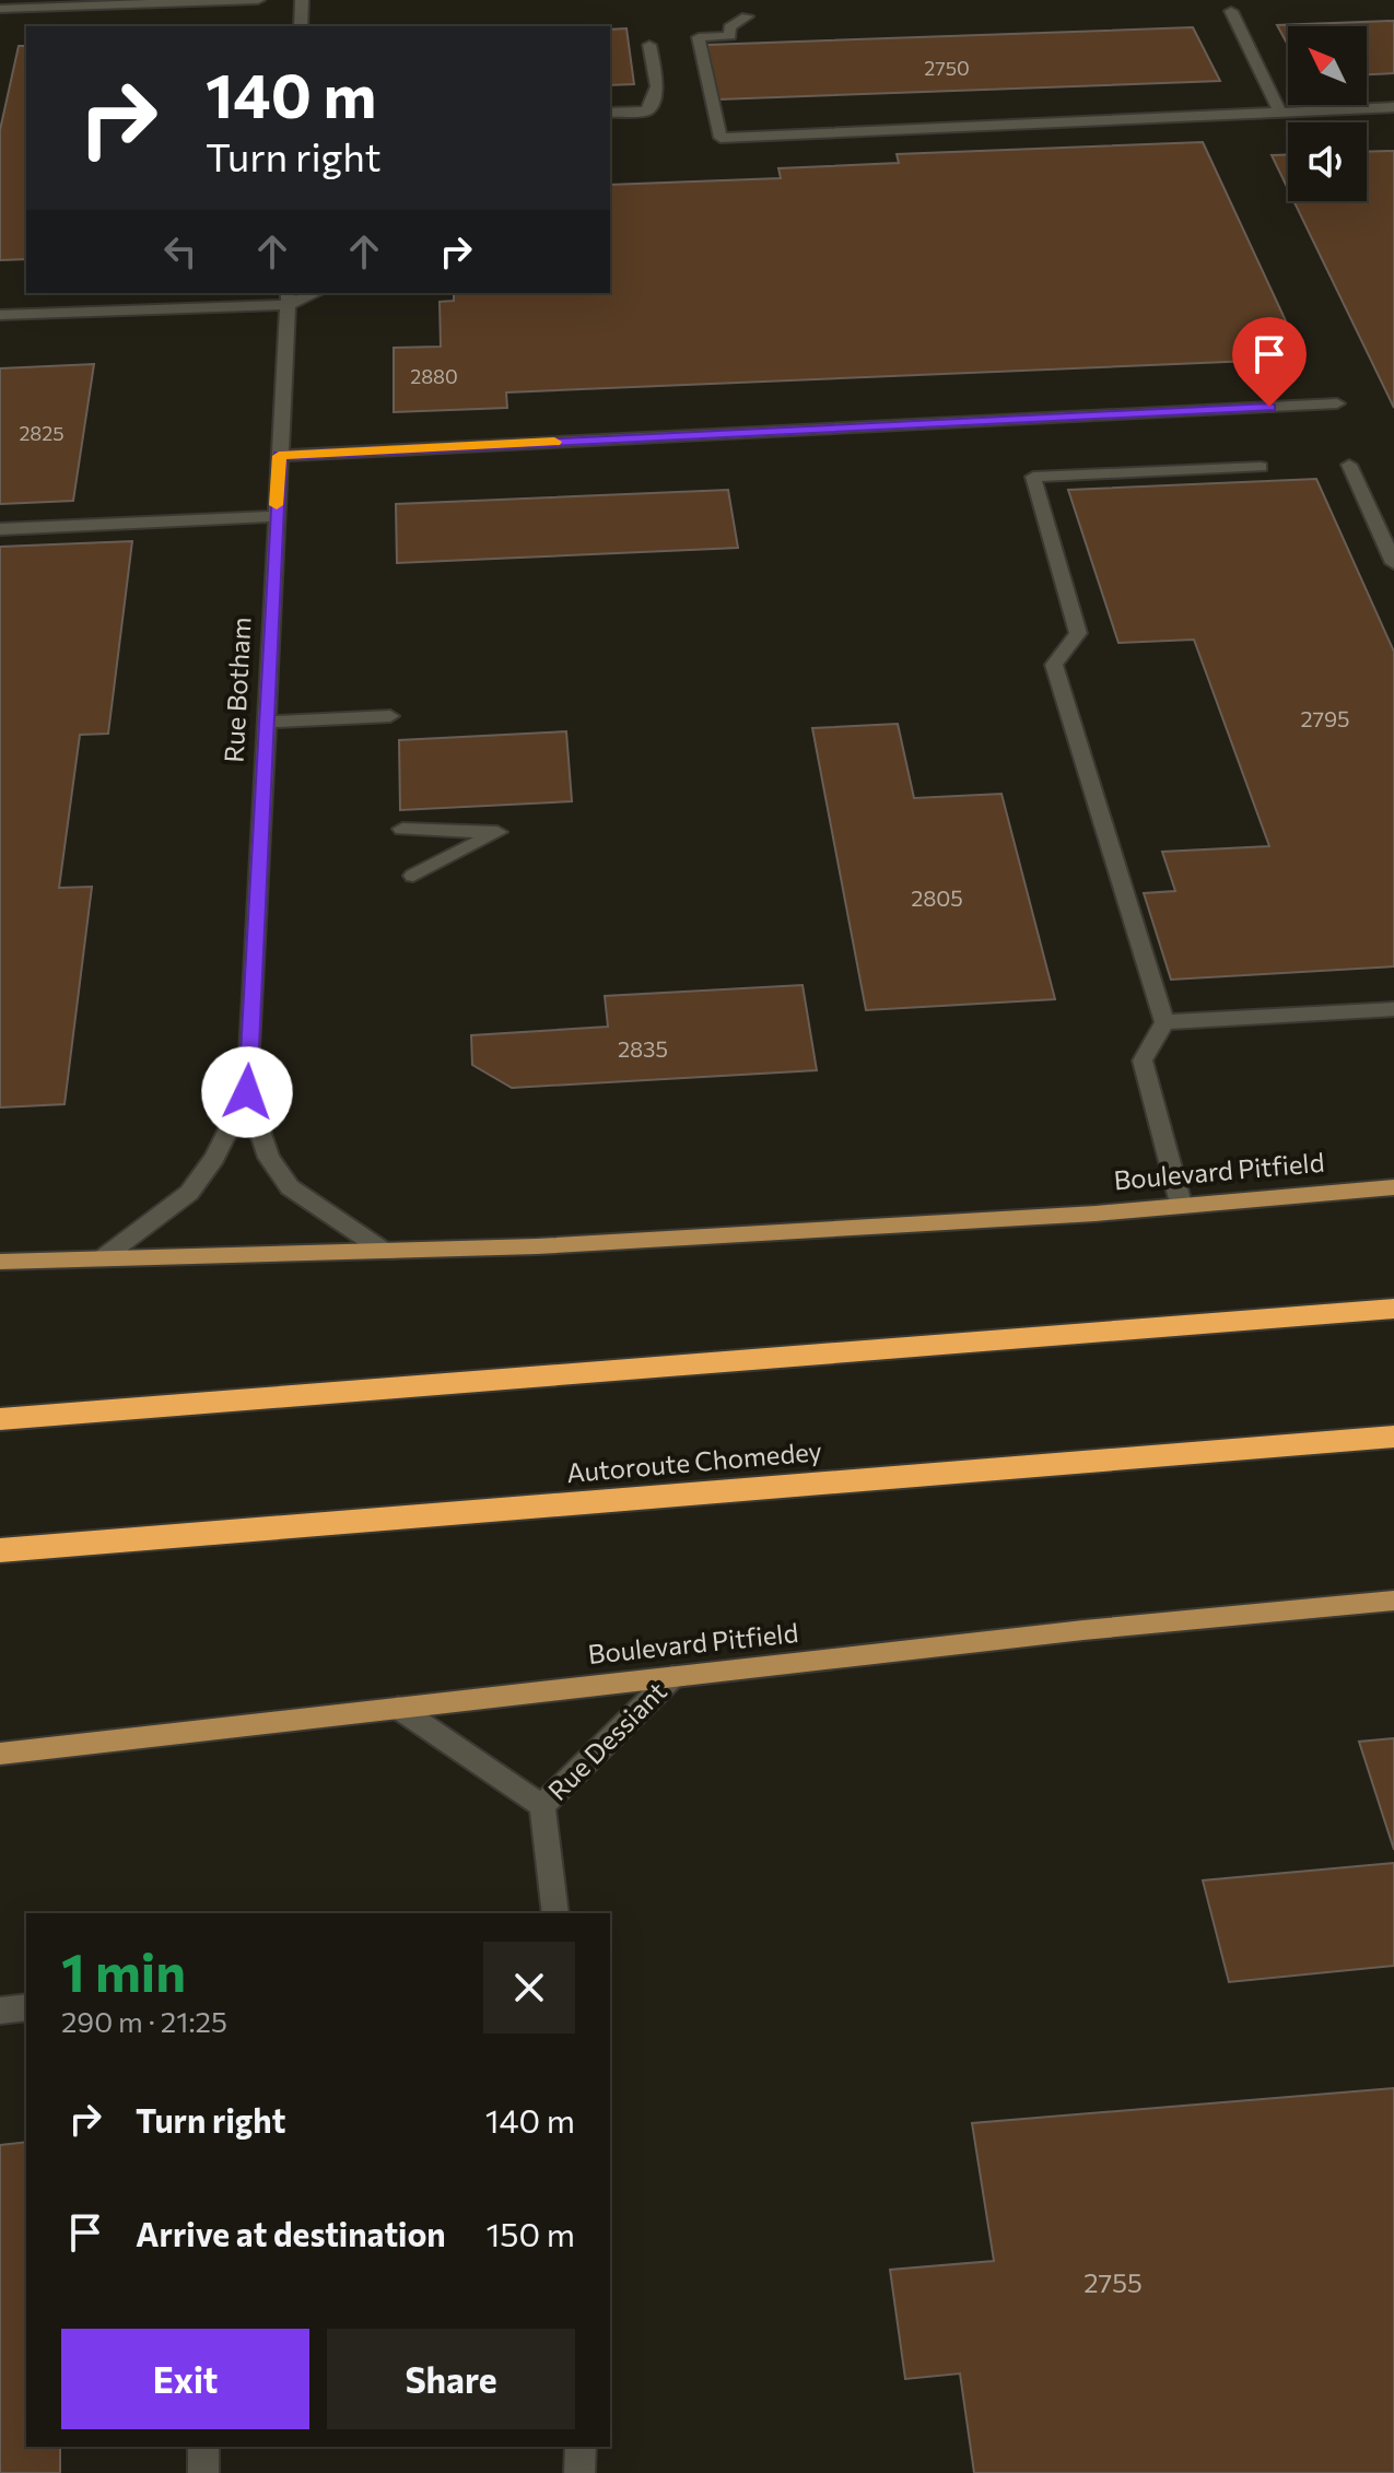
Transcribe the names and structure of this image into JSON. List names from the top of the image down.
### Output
{
  "streets": {
    "highway": ["Autoroute Chomedey"],
    "main road": ["Boulevard Pitfield"],
    "street": ["Rue Botham", "Rue Dessiant"]
  },
  "crossings": [
    ["Rue Botham", "Boulevard Pitfield"],
    ["Boulevard Pitfield", "Rue Dessiant"]
  ],
  "house_numbers": [
    "2750",
    "2880",
    "2825",
    "2795",
    "2805",
    "2835",
    "2755"
  ],
  "north": "top left",
  "page": {
    "turn": ["140 m", "Turn right"],
    "heading": ["1 min", "290 m · 21:25"],
    "list": [
      {
        "name": "Turn right",
        "value": "140 m"
      },
      {
        "name": "Arrive at destination",
        "value": "150 m"
      }
    ],
    "buttons": ["Exit", "Share"]
  }
}
